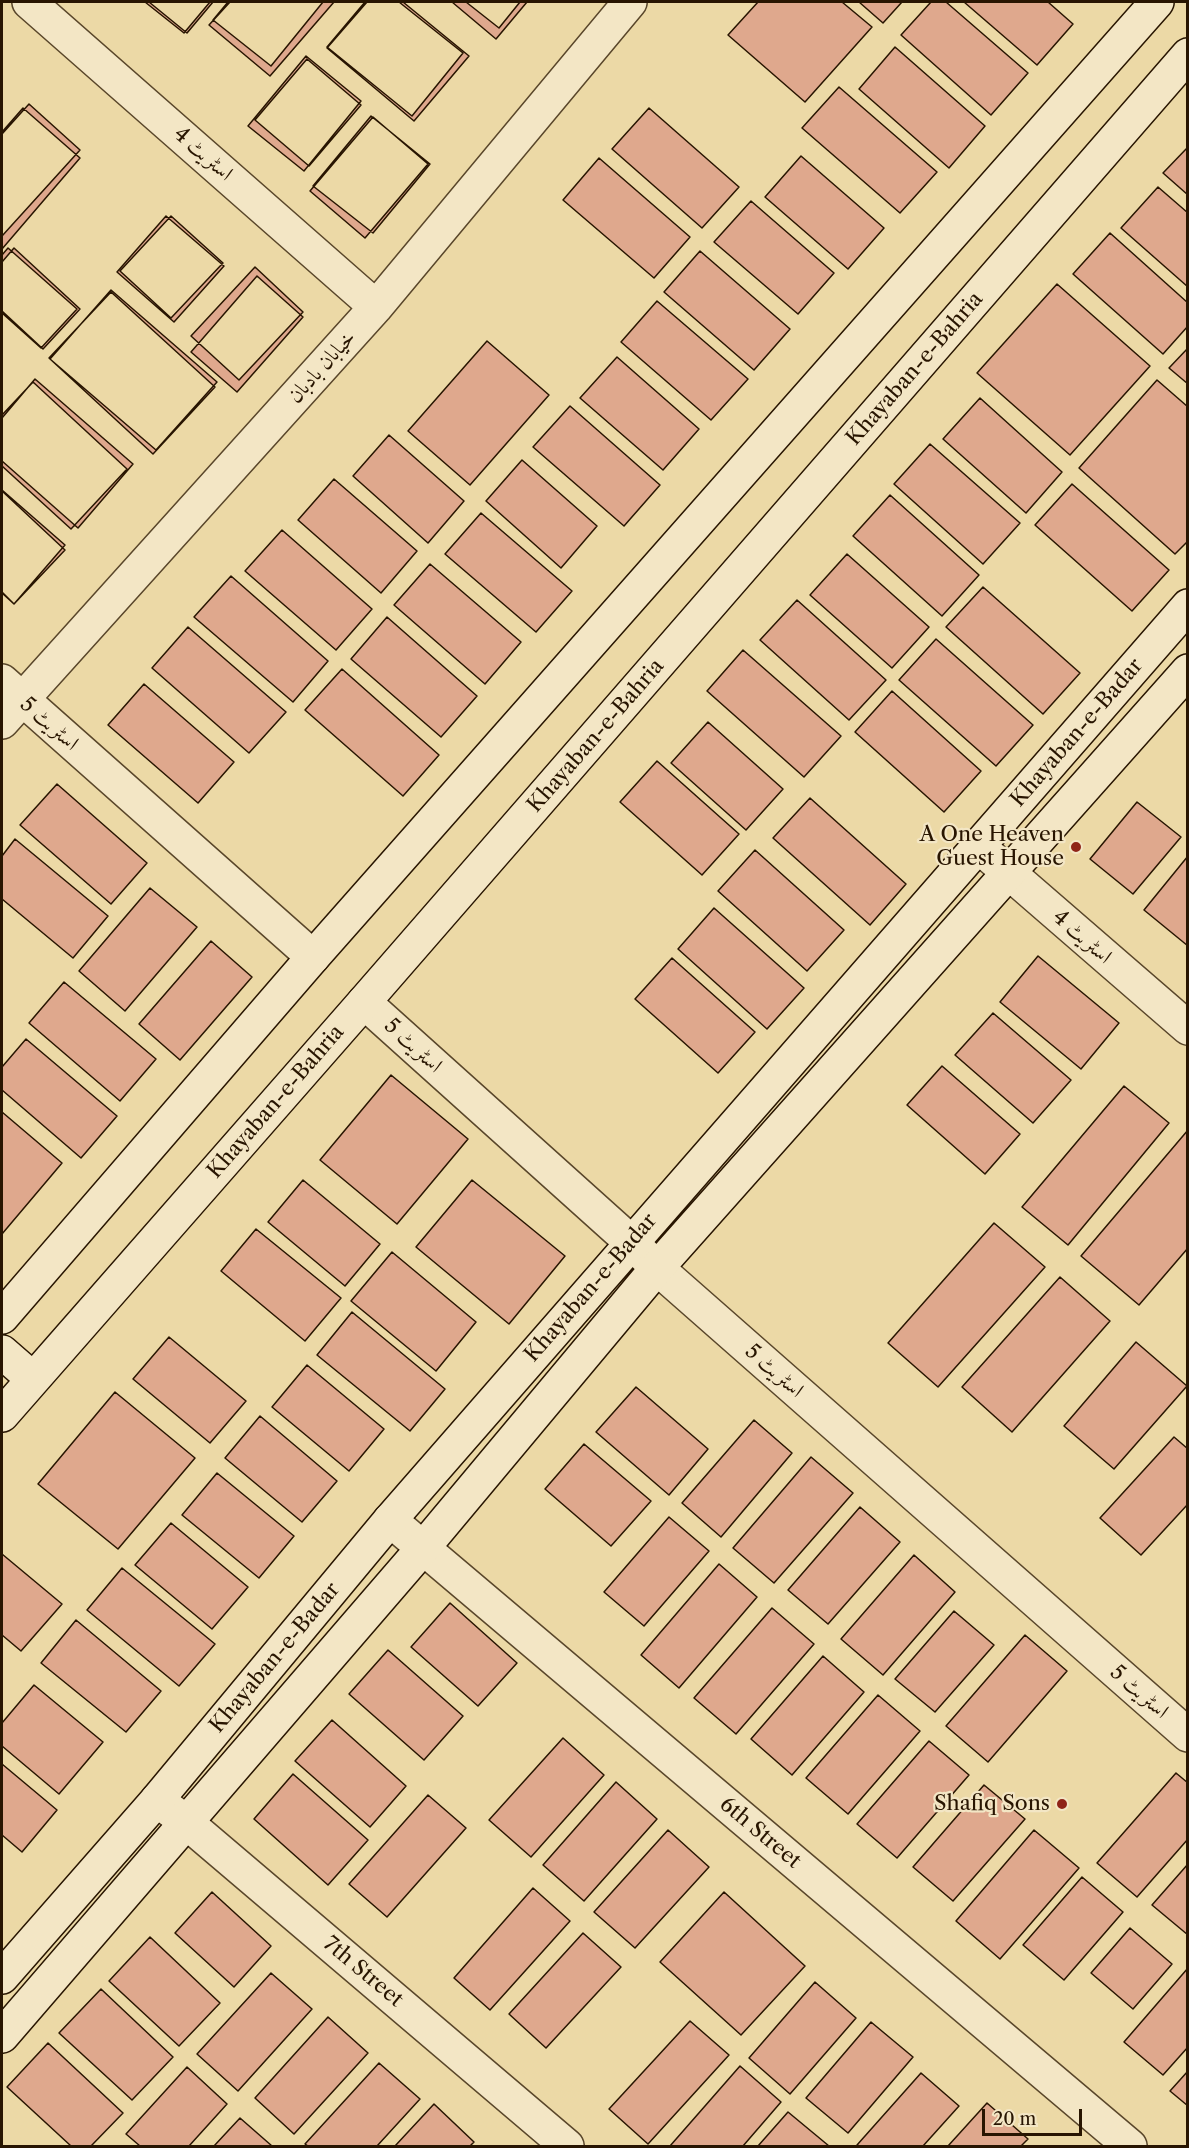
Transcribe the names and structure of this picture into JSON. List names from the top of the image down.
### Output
{
  "streets": {
    "main road": [
      "اسٹریٹ 4",
      "خیابان بادبان",
      "Khayaban-e-Bahria",
      "اسٹریٹ 5",
      "Khayaban-e-Badar",
      "6th Street",
      "7th Street"
    ]
  },
  "crossings": [
    ["اسٹریٹ 4", "خیابان بادبان"],
    ["اسٹریٹ 4", "Khayaban-e-Badar"],
    ["خیابان بادبان", "اسٹریٹ 5"],
    ["Khayaban-e-Bahria", "اسٹریٹ 5"],
    ["اسٹریٹ 5", "Khayaban-e-Badar"],
    ["Khayaban-e-Badar", "6th Street"],
    ["Khayaban-e-Badar", "7th Street"]
  ],
  "places": ["A One Heaven Guest House", "Shafiq Sons"],
  "scale_bar": "20 m"
}
